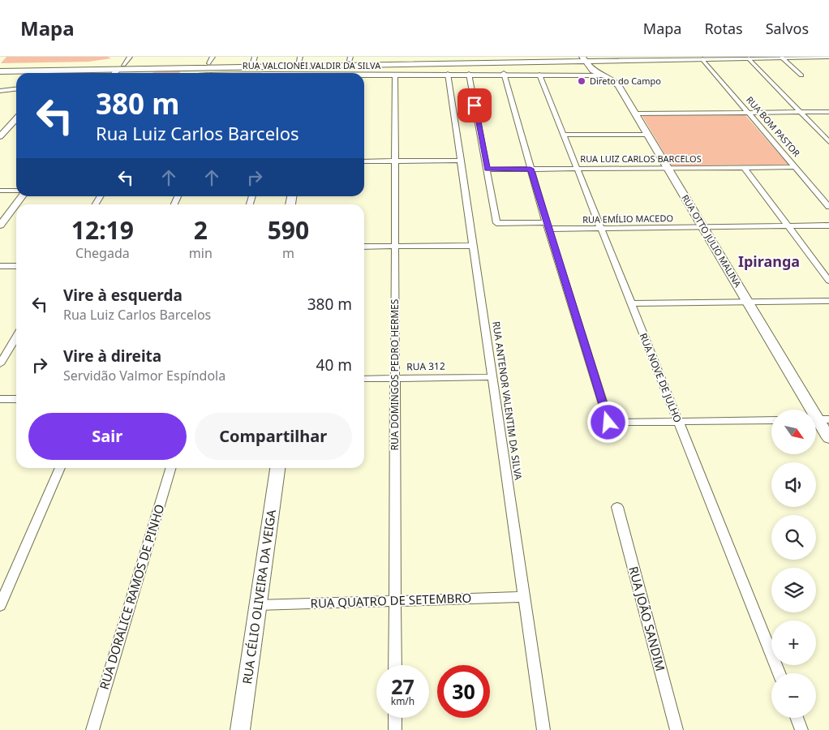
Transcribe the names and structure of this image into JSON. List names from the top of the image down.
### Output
{
  "streets": {
    "main road": ["RUA OTTO JÚLIO MALINA", "RUA CÉLIO OLIVEIRA DA VEIGA"],
    "street": [
      "RUA VALCIONEI VALDIR DA SILVA",
      "RUA BOM PASTOR",
      "RUA LUIZ CARLOS BARCELOS",
      "RUA EMÍLIO MACEDO",
      "RUA 312",
      "RUA DOMINGOS PEDRO HERMES",
      "RUA NOVE DE JULHO",
      "RUA ANTENOR VALENTIM DA SILVA",
      "RUA DORALICE RAMOS DE PINHO",
      "RUA QUATRO DE SETEMBRO",
      "RUA JOÃO SANDIM"
    ]
  },
  "crossings": [
    ["RUA VALCIONEI VALDIR DA SILVA", "RUA OTTO JÚLIO MALINA"],
    ["RUA VALCIONEI VALDIR DA SILVA", "RUA DOMINGOS PEDRO HERMES"],
    ["RUA VALCIONEI VALDIR DA SILVA", "RUA NOVE DE JULHO"],
    ["RUA VALCIONEI VALDIR DA SILVA", "RUA ANTENOR VALENTIM DA SILVA"],
    ["RUA BOM PASTOR", "RUA LUIZ CARLOS BARCELOS"],
    ["RUA LUIZ CARLOS BARCELOS", "RUA EMÍLIO MACEDO"],
    ["RUA LUIZ CARLOS BARCELOS", "RUA OTTO JÚLIO MALINA"],
    ["RUA LUIZ CARLOS BARCELOS", "RUA NOVE DE JULHO"],
    ["RUA EMÍLIO MACEDO", "RUA OTTO JÚLIO MALINA"],
    ["RUA EMÍLIO MACEDO", "RUA NOVE DE JULHO"],
    ["RUA 312", "RUA DOMINGOS PEDRO HERMES"],
    ["RUA 312", "RUA ANTENOR VALENTIM DA SILVA"],
    ["RUA DOMINGOS PEDRO HERMES", "RUA QUATRO DE SETEMBRO"],
    ["RUA ANTENOR VALENTIM DA SILVA", "RUA QUATRO DE SETEMBRO"],
    ["RUA CÉLIO OLIVEIRA DA VEIGA", "RUA QUATRO DE SETEMBRO"]
  ],
  "districts": ["Ipiranga"],
  "places": ["Direto do Campo"],
  "north": "bottom right",
  "page": {
    "header": "Mapa",
    "nav": ["Mapa", "Rotas", "Salvos"],
    "turn": ["380 m", "Rua Luiz Carlos Barcelos"],
    "eta": [
      "12:19",
      "Chegada",
      "2",
      "min",
      "590",
      "m"
    ],
    "list": [
      {
        "name": "Vire à esquerda",
        "note": "Rua Luiz Carlos Barcelos",
        "value": "380 m"
      },
      {
        "name": "Vire à direita",
        "note": "Servidão Valmor Espíndola",
        "value": "40 m"
      }
    ],
    "buttons": ["Sair", "Compartilhar"],
    "map_buttons": ["+", "−"],
    "speed": "27 km/h",
    "limit": "30"
  }
}
